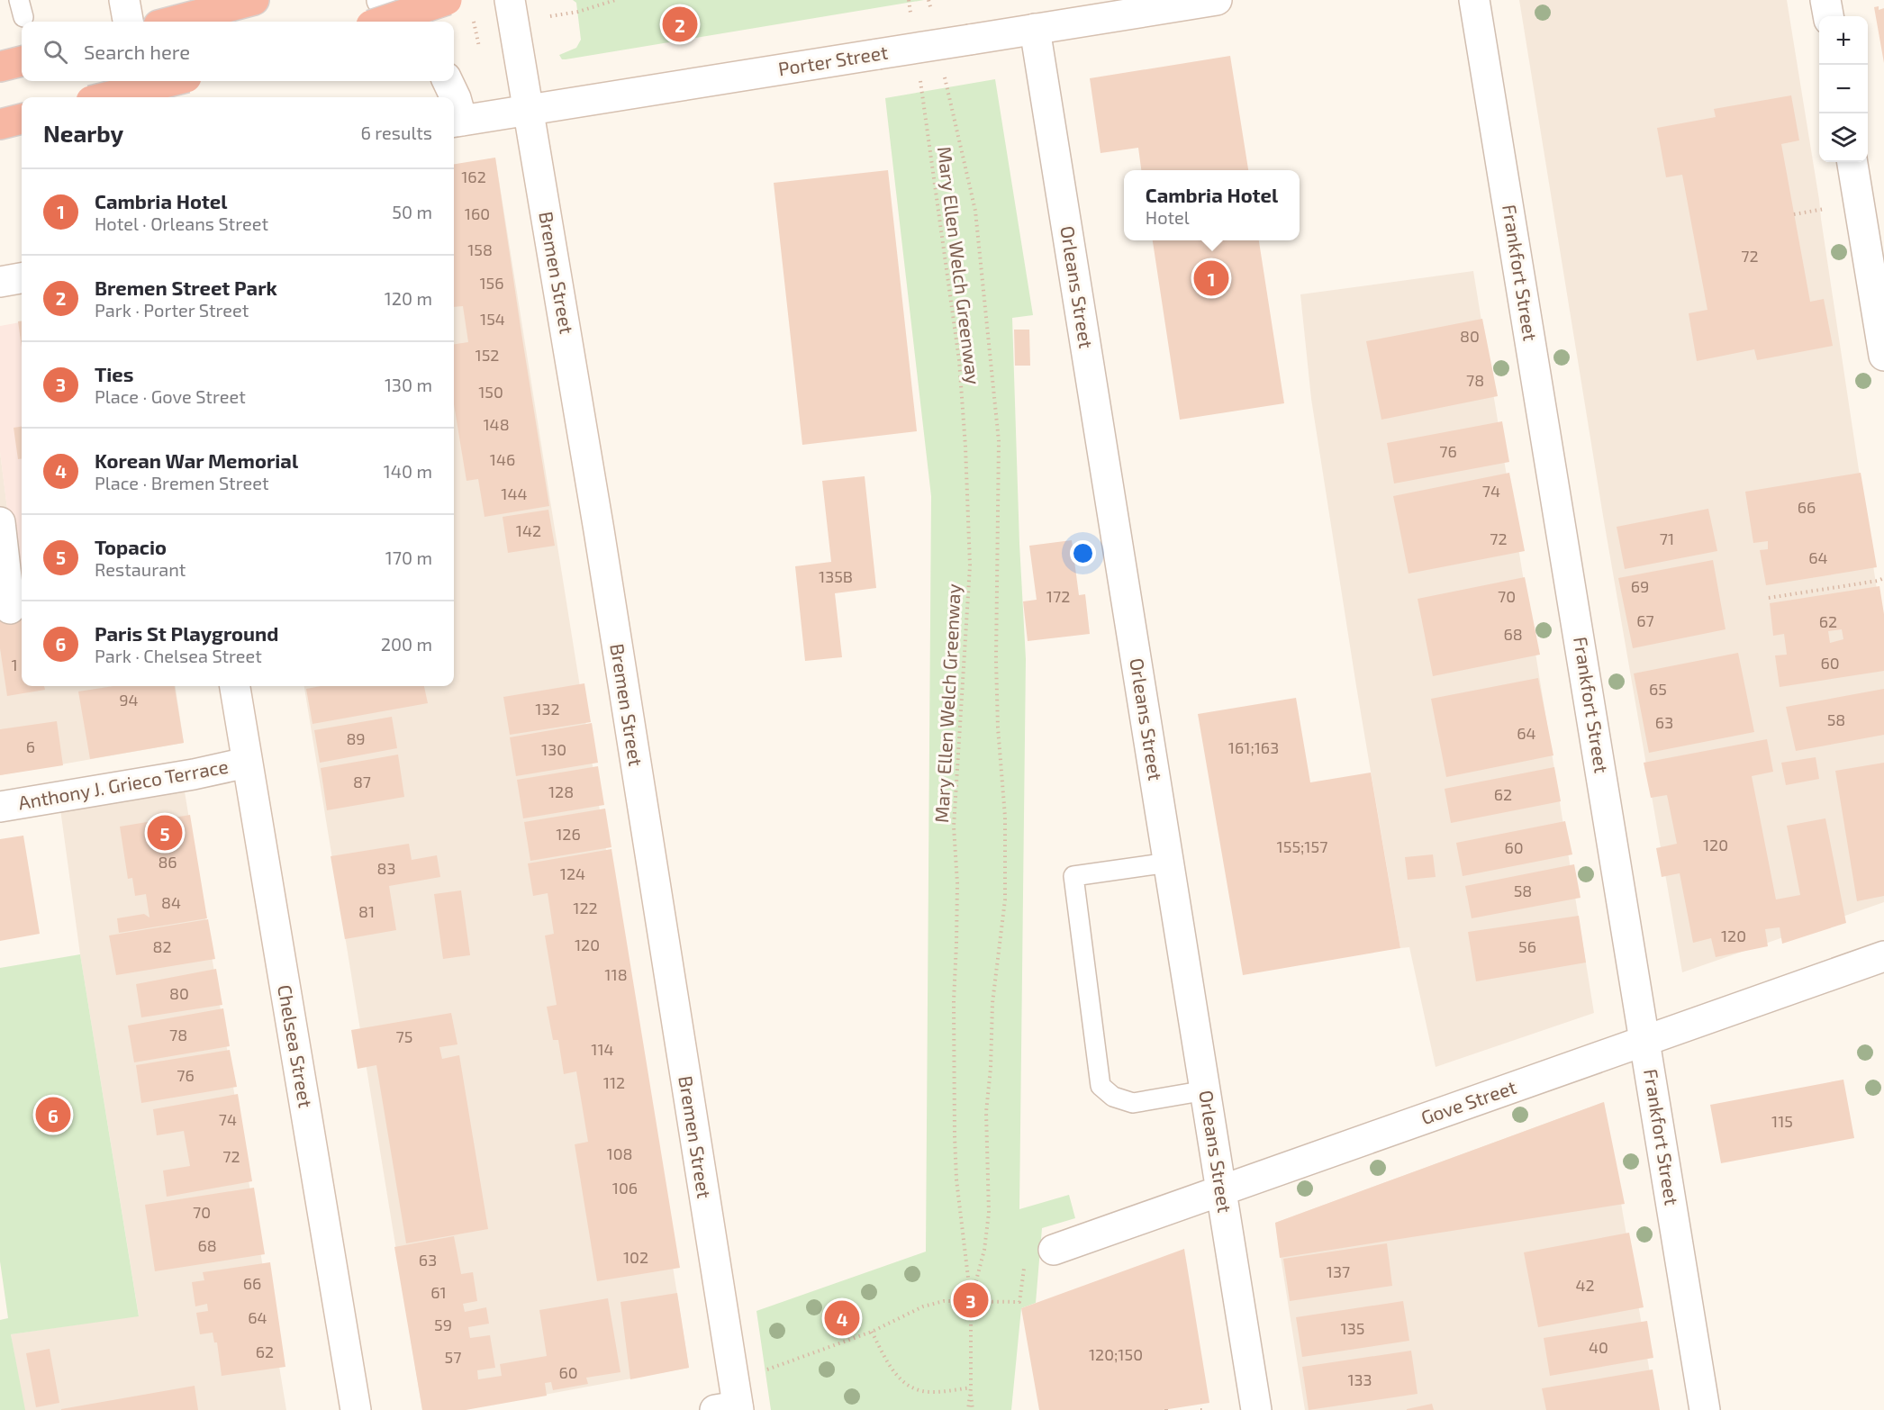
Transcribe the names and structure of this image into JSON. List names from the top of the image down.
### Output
{
  "streets": {
    "street": [
      "Porter Street",
      "Bremen Street",
      "Frankfort Street",
      "Orleans Street",
      "Anthony J. Grieco Terrace",
      "Chelsea Street",
      "Gove Street"
    ],
    "path": ["Mary Ellen Welch Greenway"]
  },
  "crossings": [
    ["Porter Street", "Bremen Street"],
    ["Porter Street", "Orleans Street"],
    ["Frankfort Street", "Gove Street"],
    ["Orleans Street", "Gove Street"],
    ["Anthony J. Grieco Terrace", "Chelsea Street"]
  ],
  "house_numbers": [
    "162",
    "160",
    "158",
    "72",
    "156",
    "154",
    "80",
    "152",
    "78",
    "150",
    "148",
    "76",
    "146",
    "74",
    "144",
    "66",
    "142",
    "72",
    "71",
    "64",
    "135B",
    "69",
    "172",
    "70",
    "67",
    "62",
    "68",
    "60",
    "1",
    "65",
    "94",
    "132",
    "58",
    "63",
    "64",
    "89",
    "6",
    "161;163",
    "130",
    "87",
    "128",
    "62",
    "126",
    "120",
    "155;157",
    "60",
    "86",
    "83",
    "124",
    "58",
    "84",
    "122",
    "81",
    "120",
    "120",
    "82",
    "56",
    "118",
    "80",
    "78",
    "75",
    "114",
    "76",
    "112",
    "74",
    "115",
    "108",
    "72",
    "106",
    "70",
    "68",
    "102",
    "63",
    "137",
    "66",
    "42",
    "61",
    "64",
    "59",
    "135",
    "40",
    "62",
    "120;150",
    "57",
    "60",
    "133"
  ],
  "page": {
    "pins": [
      "2",
      "1",
      "5",
      "6",
      "3",
      "4"
    ],
    "map_buttons": ["+", "−"],
    "search": "Search here",
    "heading": ["Nearby", "6 results"],
    "list": [
      {
        "mark": "1",
        "name": "Cambria Hotel",
        "note": "Hotel · Orleans Street",
        "value": "50 m"
      },
      {
        "mark": "2",
        "name": "Bremen Street Park",
        "note": "Park · Porter Street",
        "value": "120 m"
      },
      {
        "mark": "3",
        "name": "Ties",
        "note": "Place · Gove Street",
        "value": "130 m"
      },
      {
        "mark": "4",
        "name": "Korean War Memorial",
        "note": "Place · Bremen Street",
        "value": "140 m"
      },
      {
        "mark": "5",
        "name": "Topacio",
        "note": "Restaurant",
        "value": "170 m"
      },
      {
        "mark": "6",
        "name": "Paris St Playground",
        "note": "Park · Chelsea Street",
        "value": "200 m"
      }
    ],
    "popup": ["Cambria Hotel", "Hotel"]
  }
}
